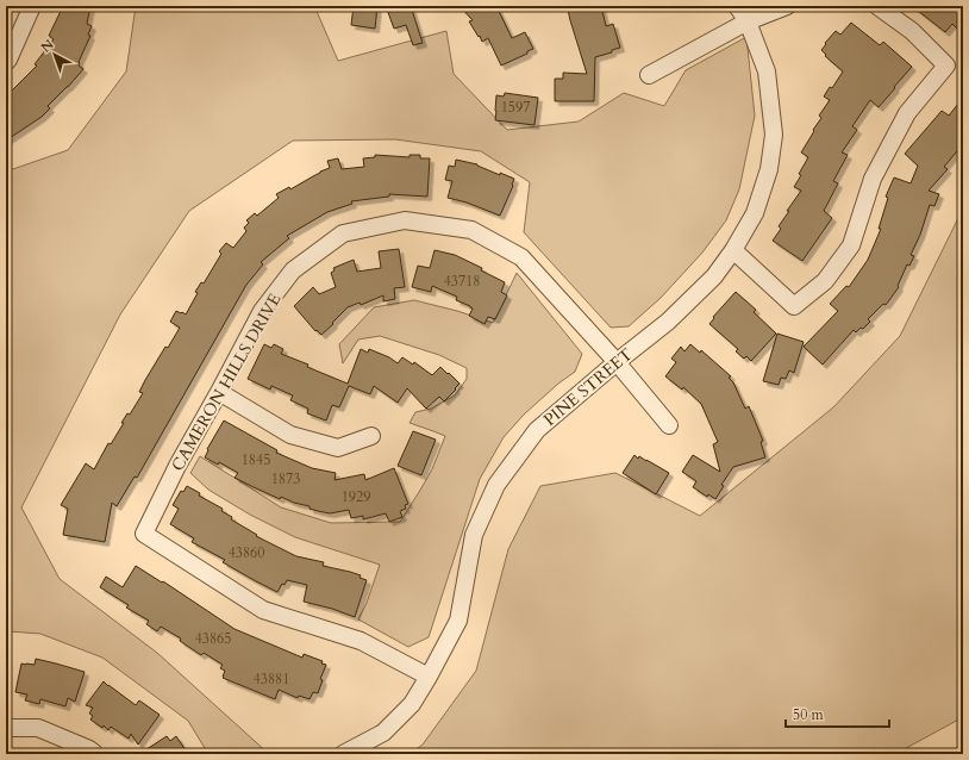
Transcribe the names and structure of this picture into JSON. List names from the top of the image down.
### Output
{
  "streets": {
    "street": ["CAMERON HILLS DRIVE", "PINE STREET"]
  },
  "crossings": [
    ["CAMERON HILLS DRIVE", "PINE STREET"]
  ],
  "house_numbers": [
    "1597",
    "43718",
    "1845",
    "1873",
    "1929",
    "43860",
    "43865",
    "43881"
  ],
  "scale_bar": "50 m",
  "north": "top left"
}
